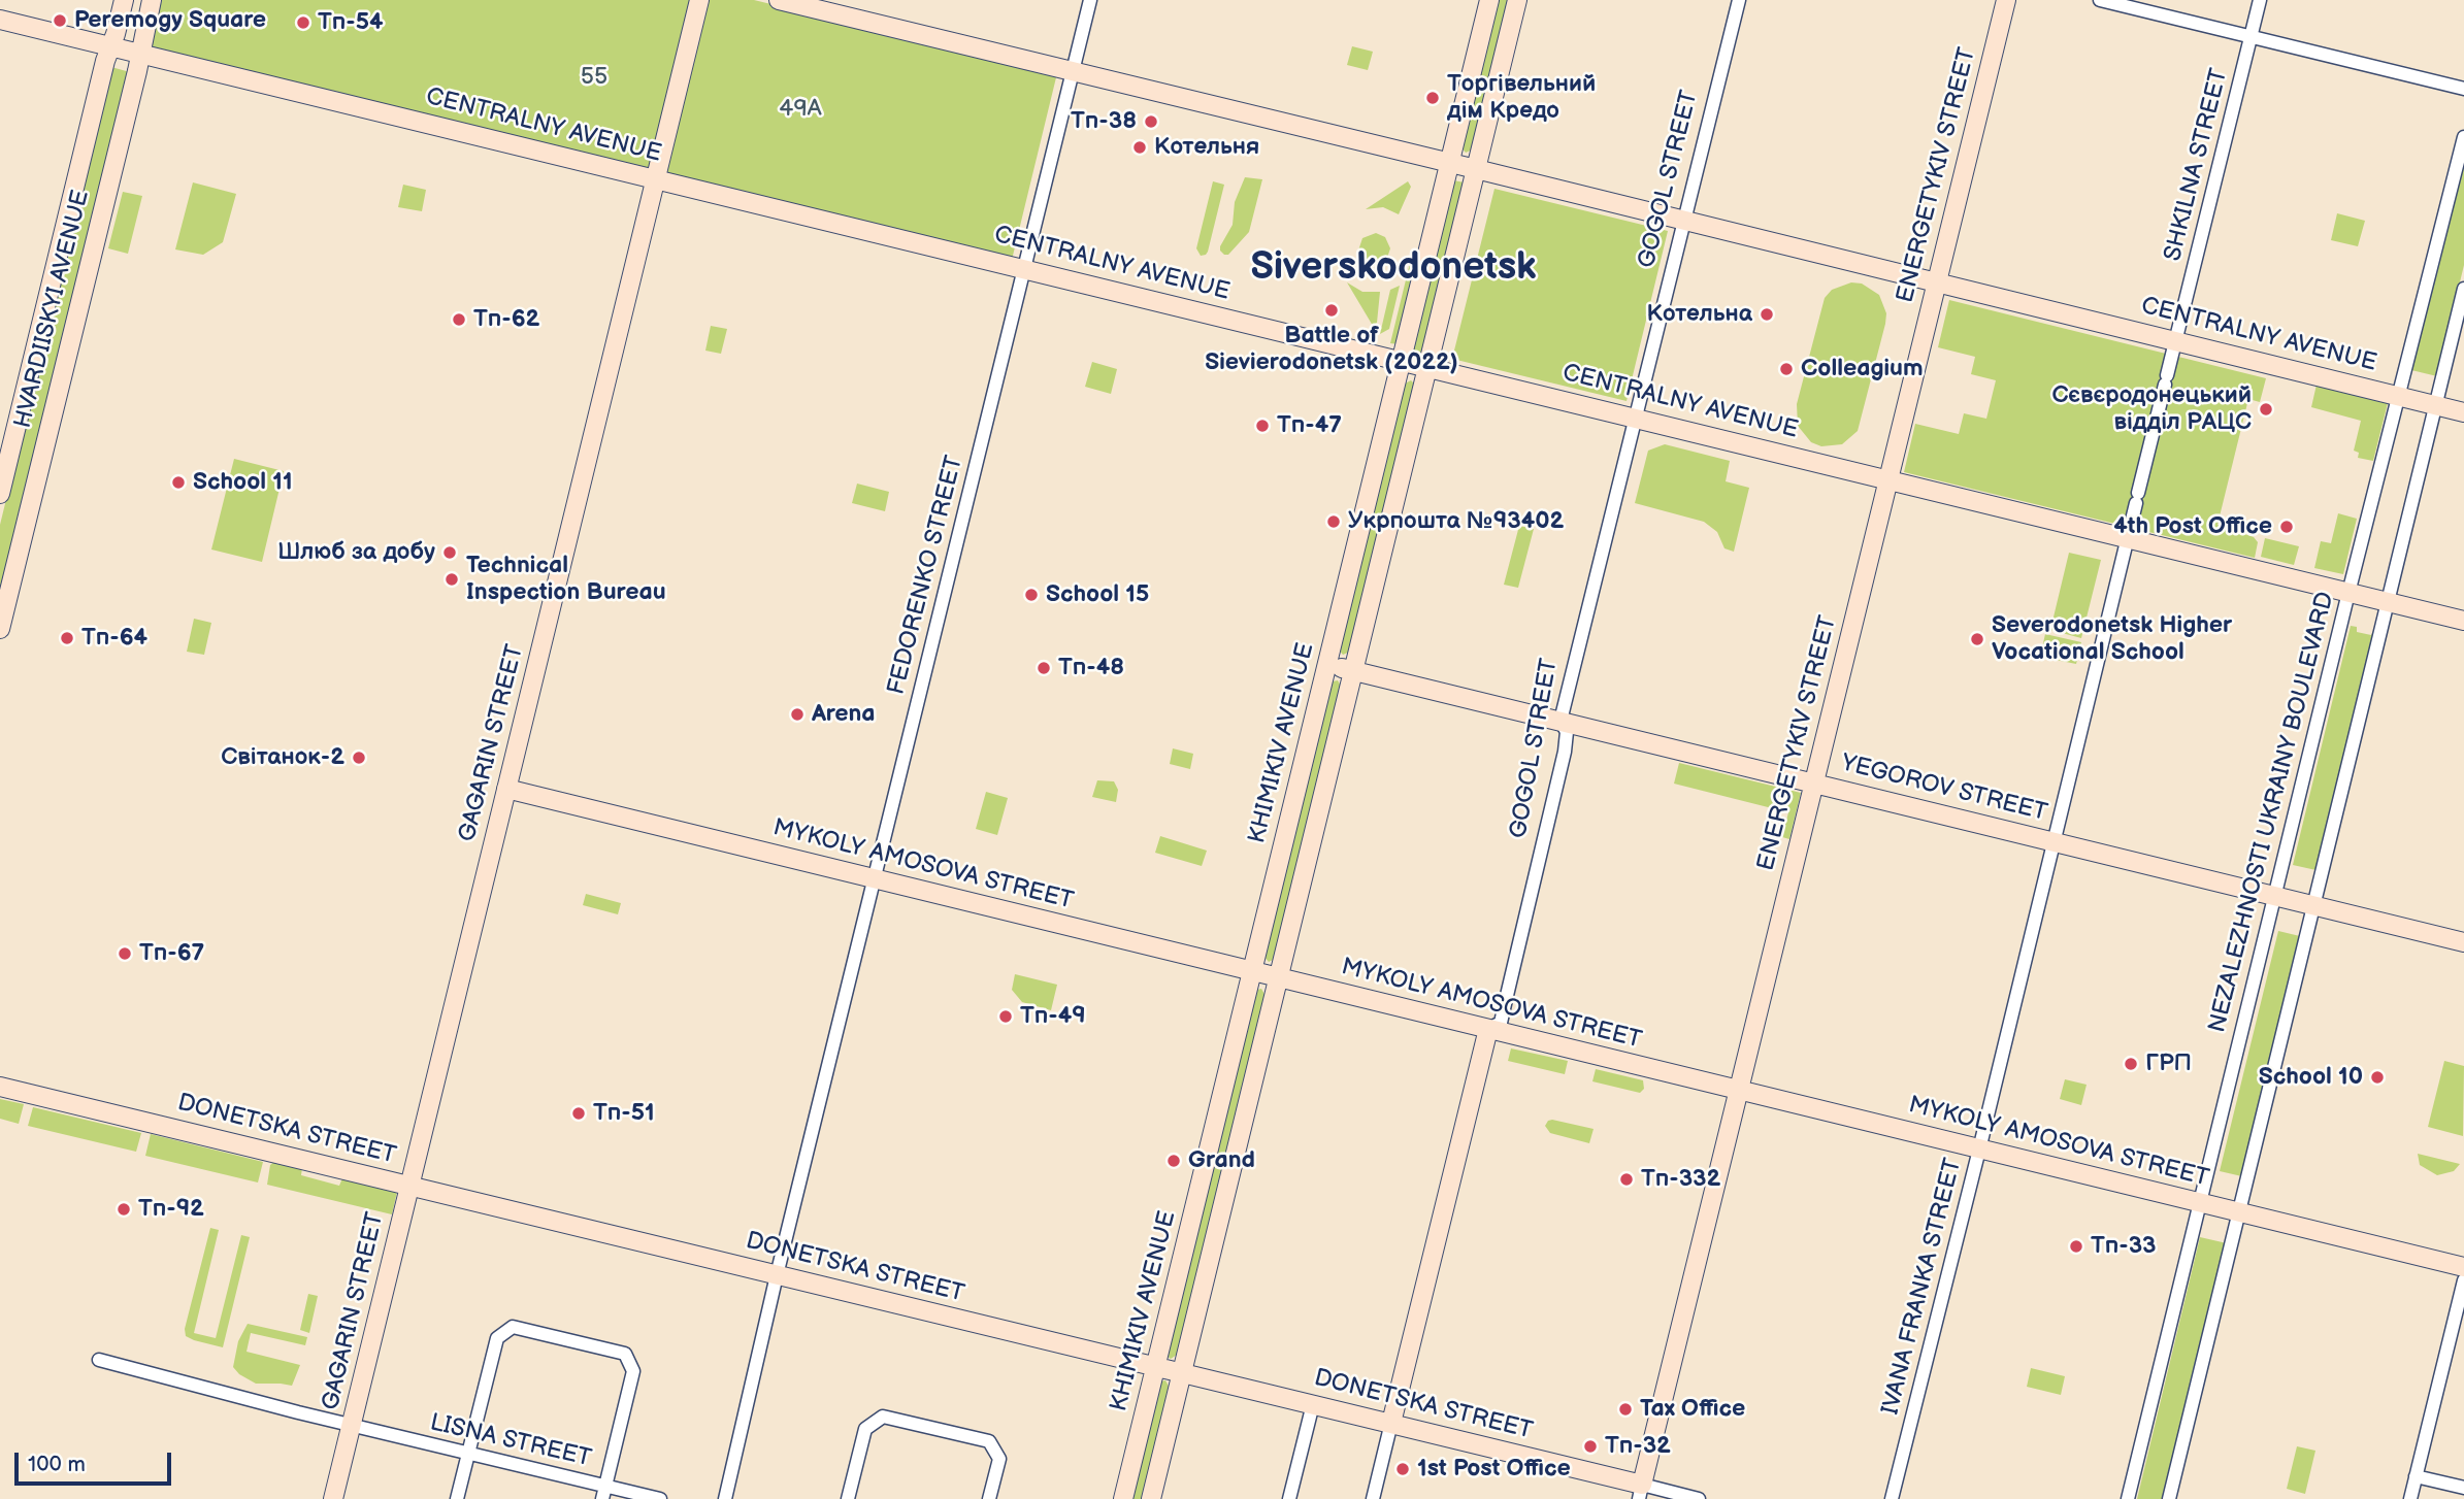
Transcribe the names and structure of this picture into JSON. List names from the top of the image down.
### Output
{
  "streets": {
    "street": [
      "CENTRALNY AVENUE",
      "SHKILNA STREET",
      "ENERGETYKIV STREET",
      "GOGOL STREET",
      "HVARDIISKYI AVENUE",
      "FEDORENKO STREET",
      "GAGARIN STREET",
      "KHIMIKIV AVENUE",
      "YEGOROV STREET",
      "NEZALEZHNOSTI UKRAINY BOULEVARD",
      "MYKOLY AMOSOVA STREET",
      "DONETSKA STREET",
      "IVANA FRANKA STREET",
      "LISNA STREET"
    ]
  },
  "crossings": [
    ["CENTRALNY AVENUE", "SHKILNA STREET"],
    ["CENTRALNY AVENUE", "ENERGETYKIV STREET"],
    ["CENTRALNY AVENUE", "GOGOL STREET"],
    ["CENTRALNY AVENUE", "HVARDIISKYI AVENUE"],
    ["CENTRALNY AVENUE", "FEDORENKO STREET"],
    ["CENTRALNY AVENUE", "GAGARIN STREET"],
    ["CENTRALNY AVENUE", "KHIMIKIV AVENUE"],
    ["CENTRALNY AVENUE", "NEZALEZHNOSTI UKRAINY BOULEVARD"],
    ["CENTRALNY AVENUE", "IVANA FRANKA STREET"],
    ["SHKILNA STREET", "IVANA FRANKA STREET"],
    ["ENERGETYKIV STREET", "YEGOROV STREET"],
    ["ENERGETYKIV STREET", "MYKOLY AMOSOVA STREET"],
    ["ENERGETYKIV STREET", "DONETSKA STREET"],
    ["GOGOL STREET", "YEGOROV STREET"],
    ["GOGOL STREET", "MYKOLY AMOSOVA STREET"],
    ["GOGOL STREET", "DONETSKA STREET"],
    ["FEDORENKO STREET", "MYKOLY AMOSOVA STREET"],
    ["FEDORENKO STREET", "DONETSKA STREET"],
    ["GAGARIN STREET", "MYKOLY AMOSOVA STREET"],
    ["GAGARIN STREET", "DONETSKA STREET"],
    ["GAGARIN STREET", "LISNA STREET"],
    ["KHIMIKIV AVENUE", "YEGOROV STREET"],
    ["KHIMIKIV AVENUE", "MYKOLY AMOSOVA STREET"],
    ["KHIMIKIV AVENUE", "DONETSKA STREET"],
    ["YEGOROV STREET", "NEZALEZHNOSTI UKRAINY BOULEVARD"],
    ["YEGOROV STREET", "IVANA FRANKA STREET"],
    ["NEZALEZHNOSTI UKRAINY BOULEVARD", "MYKOLY AMOSOVA STREET"],
    ["MYKOLY AMOSOVA STREET", "IVANA FRANKA STREET"]
  ],
  "districts": ["Siverskodonetsk"],
  "parks": ["55", "49А"],
  "places": [
    "Peremogy Square",
    "Тп-54",
    "Торгівельний дім Кредо",
    "Тп-38",
    "Котельня",
    "Battle of Sievierodonetsk (2022)",
    "Котельна",
    "Тп-62",
    "Colleagium",
    "Сєвєродонецький відділ РАЦС",
    "Тп-47",
    "School 11",
    "Укрпошта №93402",
    "4th Post Office",
    "Шлюб за добу",
    "Technical Inspection Bureau",
    "School 15",
    "Тп-64",
    "Severodonetsk Higher Vocational School",
    "Тп-48",
    "Arena",
    "Світанок-2",
    "Тп-67",
    "Тп-49",
    "ГРП",
    "School 10",
    "Тп-51",
    "Grand",
    "Тп-332",
    "Тп-92",
    "Тп-33",
    "Tax Office",
    "Тп-32",
    "1st Post Office"
  ],
  "scale_bar": "100 m"
}
